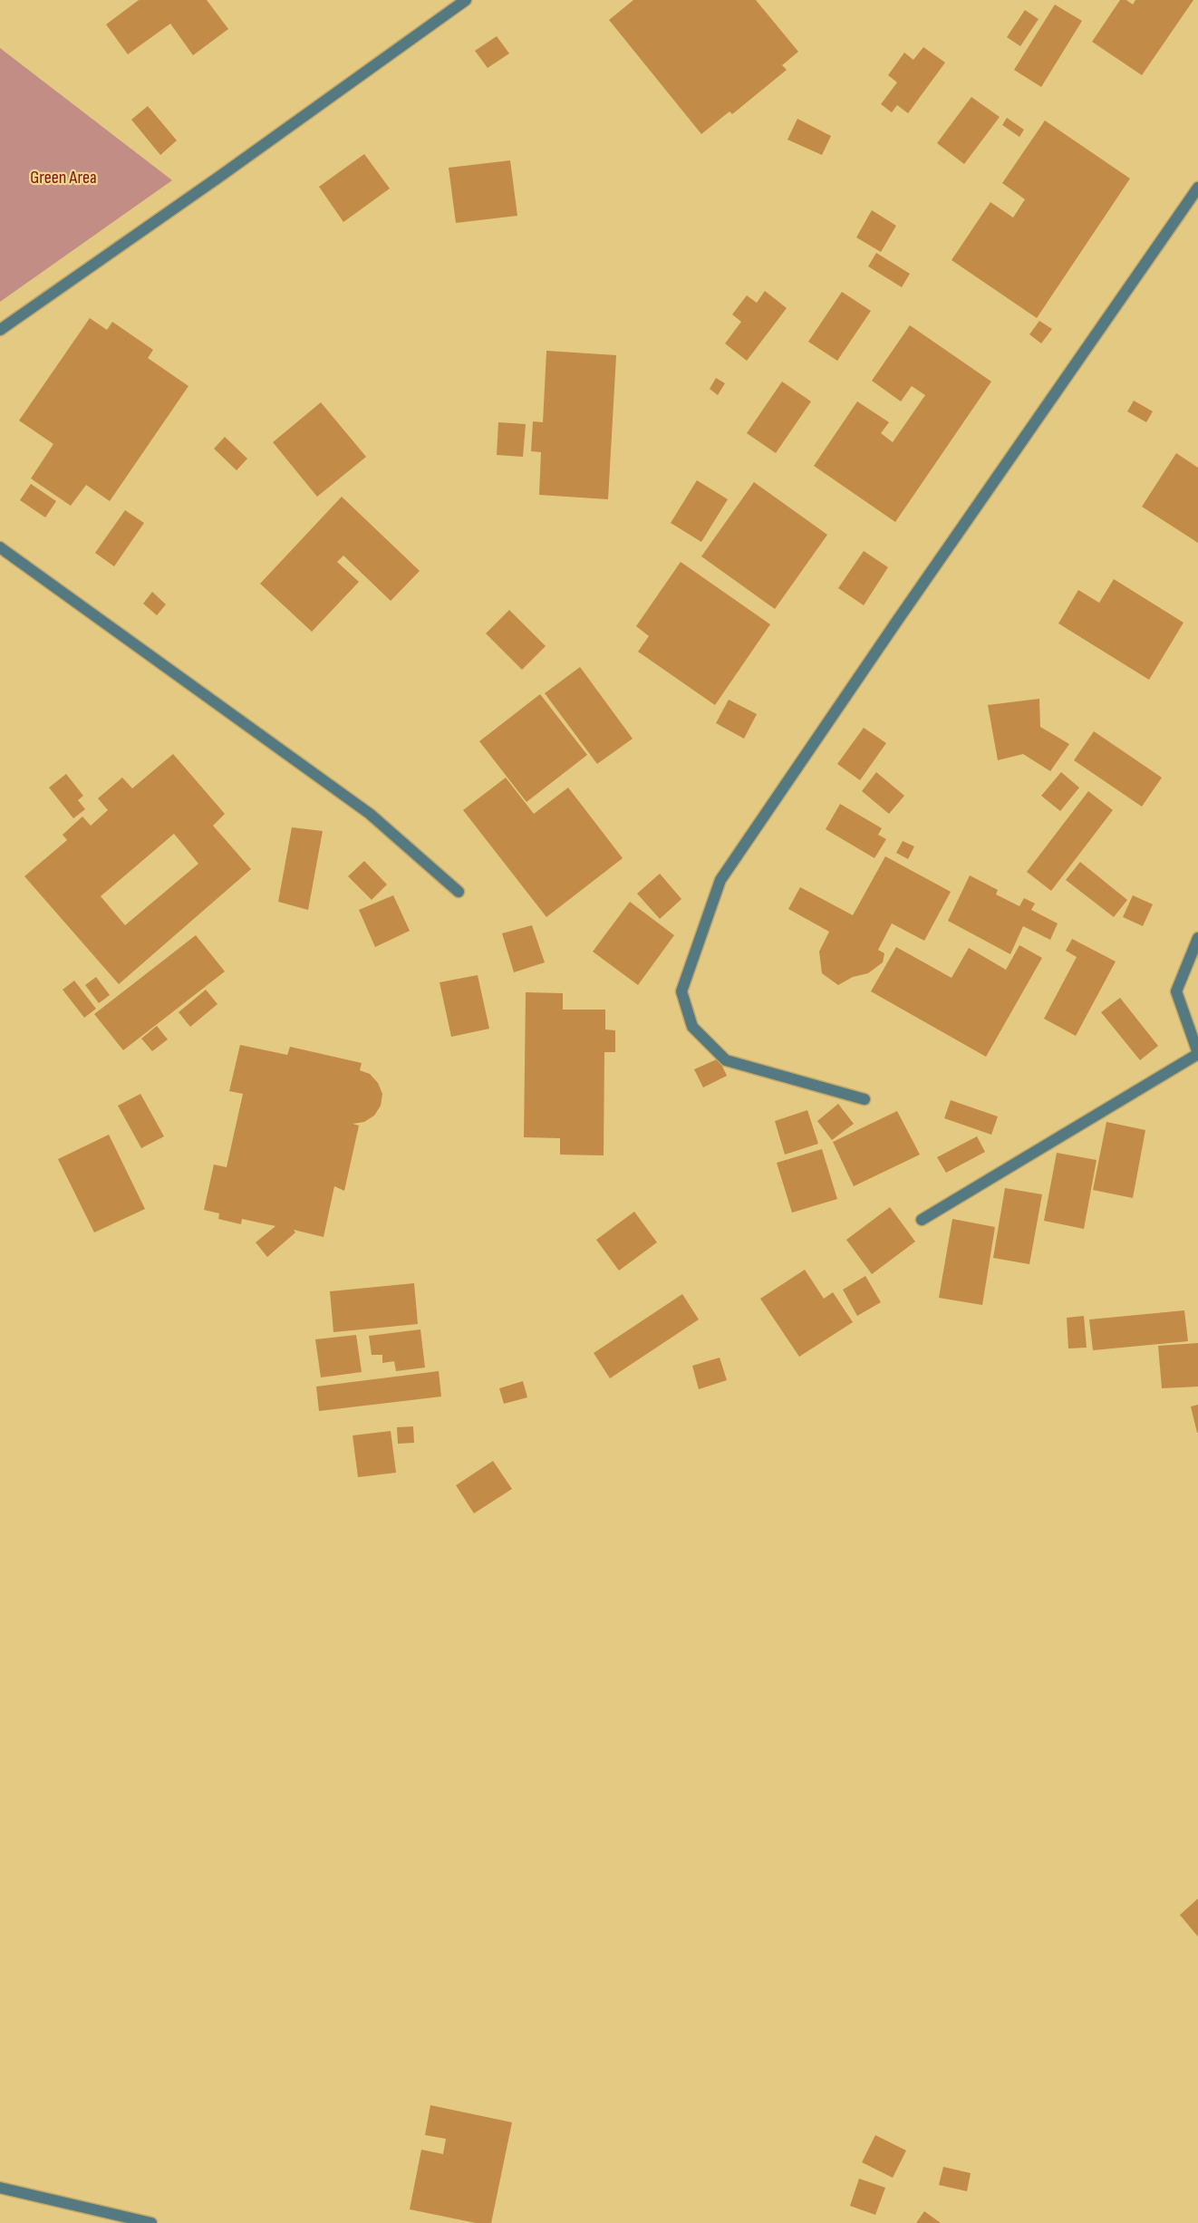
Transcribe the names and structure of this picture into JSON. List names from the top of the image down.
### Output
{
  "parks": ["Green Area"]
}
